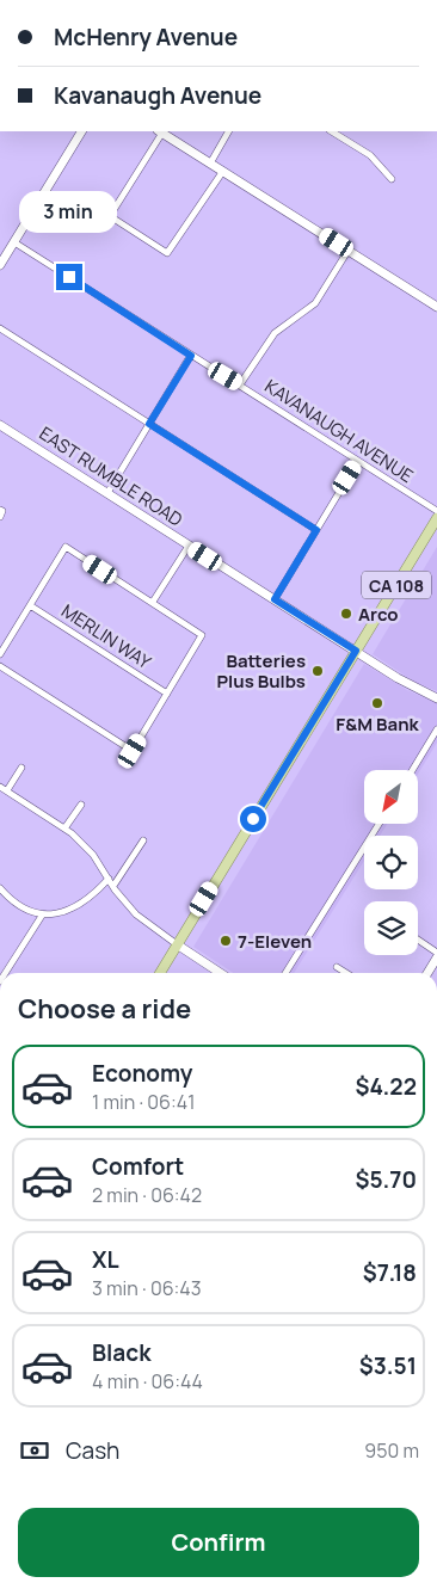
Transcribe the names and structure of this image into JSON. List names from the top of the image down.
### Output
{
  "streets": {
    "main road": ["CA 108"],
    "street": ["KAVANAUGH AVENUE", "EAST RUMBLE ROAD", "MERLIN WAY"]
  },
  "crossings": [
    ["EAST RUMBLE ROAD", "CA 108"]
  ],
  "places": [
    "Arco",
    "Batteries Plus Bulbs",
    "F&M Bank",
    "7-Eleven"
  ],
  "north": "bottom left",
  "page": {
    "banner": ["McHenry Avenue", "Kavanaugh Avenue"],
    "bubble": "3 min",
    "heading": "Choose a ride",
    "list": [
      {
        "name": "Economy",
        "note": "1 min · 06:41",
        "value": "$4.22"
      },
      {
        "name": "Comfort",
        "note": "2 min · 06:42",
        "value": "$5.70"
      },
      {
        "name": "XL",
        "note": "3 min · 06:43",
        "value": "$7.18"
      },
      {
        "name": "Black",
        "note": "4 min · 06:44",
        "value": "$3.51"
      }
    ],
    "pay": ["Cash", "950 m"],
    "buttons": "Confirm"
  }
}
